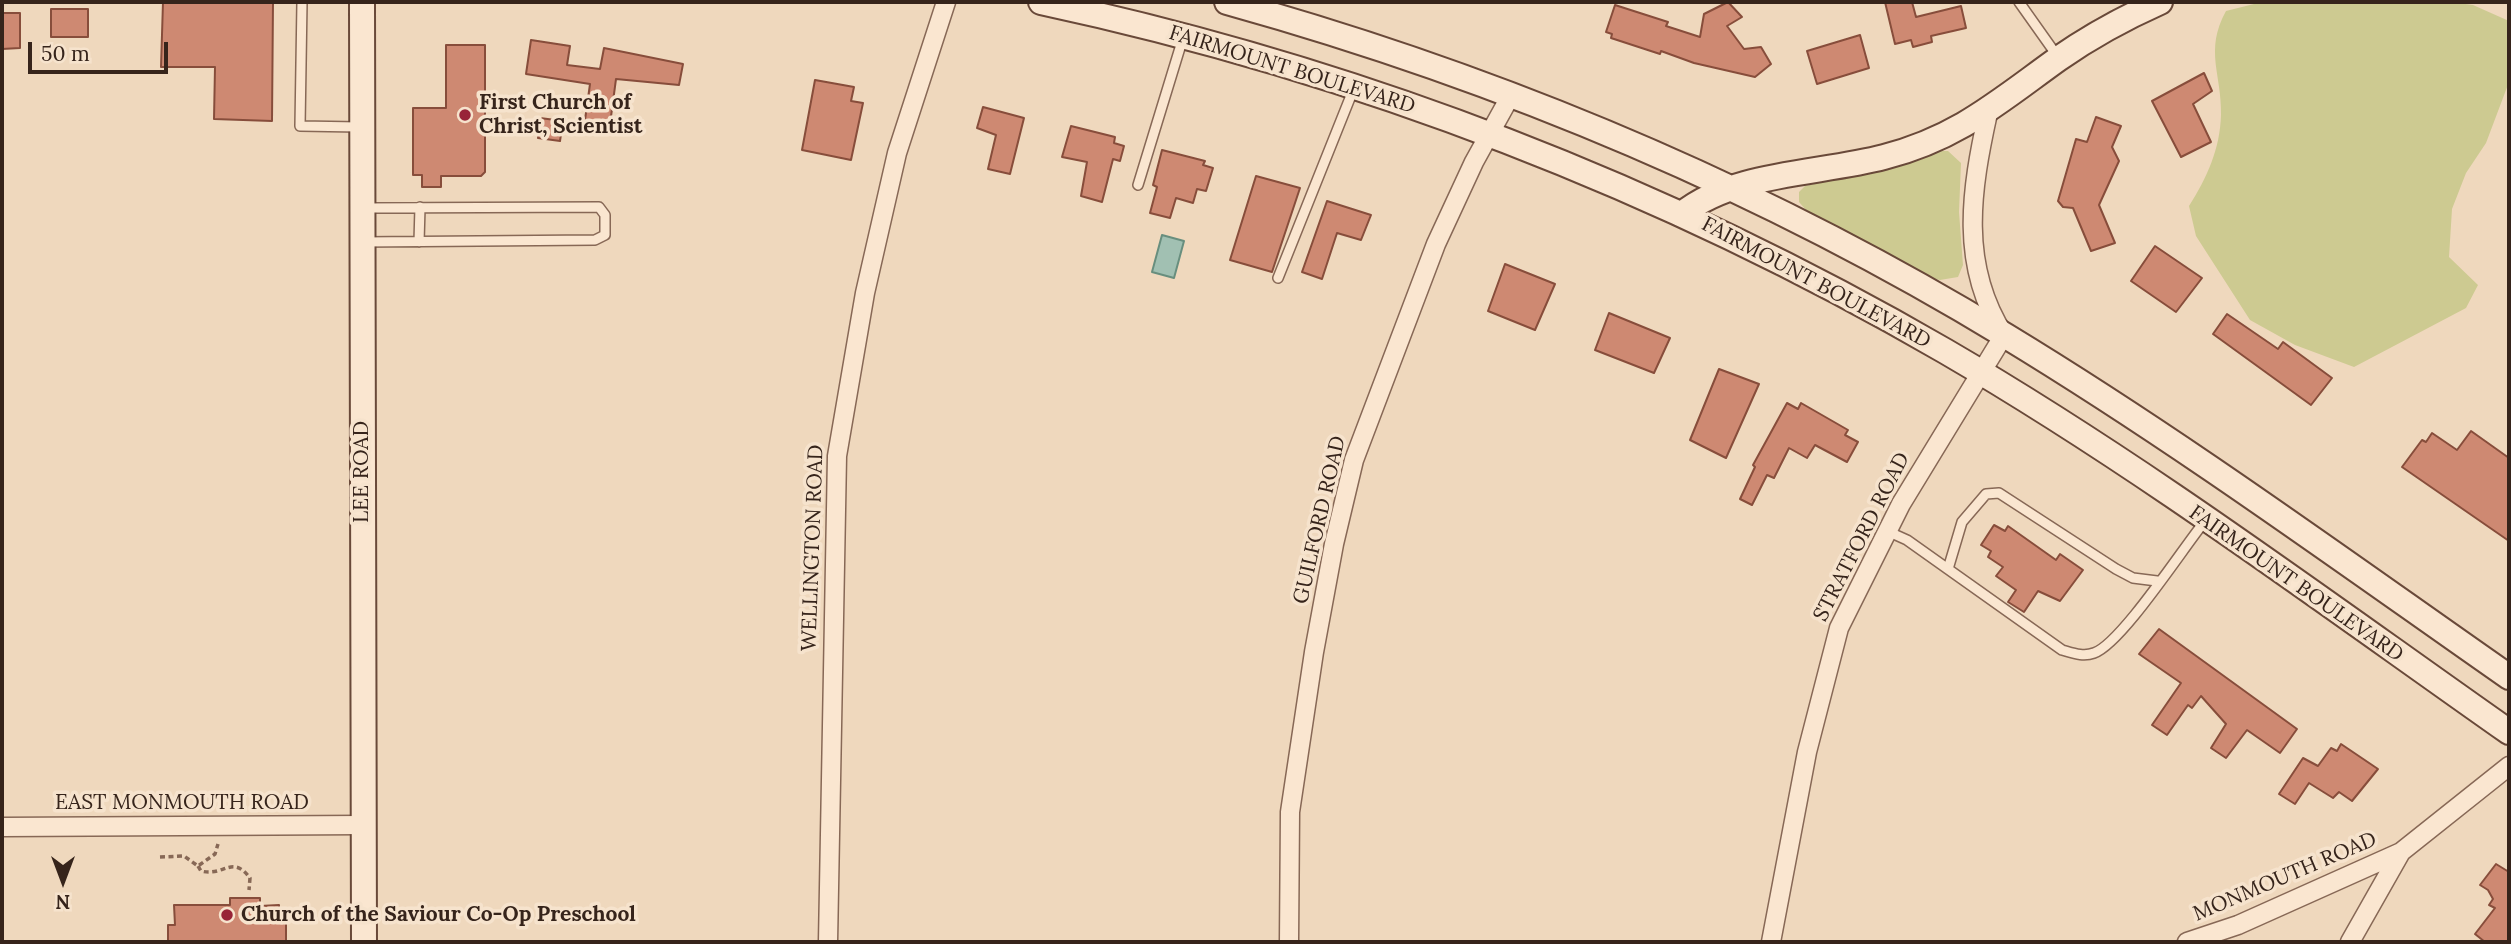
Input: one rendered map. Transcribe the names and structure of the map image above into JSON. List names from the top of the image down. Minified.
{"streets":{"main road":["FAIRMOUNT BOULEVARD","LEE ROAD"],"street":["GUILFORD ROAD","STRATFORD ROAD","WELLINGTON ROAD","EAST MONMOUTH ROAD","MONMOUTH ROAD"]},"crossings":[["FAIRMOUNT BOULEVARD","GUILFORD ROAD"],["FAIRMOUNT BOULEVARD","STRATFORD ROAD"],["LEE ROAD","EAST MONMOUTH ROAD"]],"places":["First Church of Christ, Scientist","Church of the Saviour Co-Op Preschool"],"scale_bar":"50 m","north":"bottom"}
